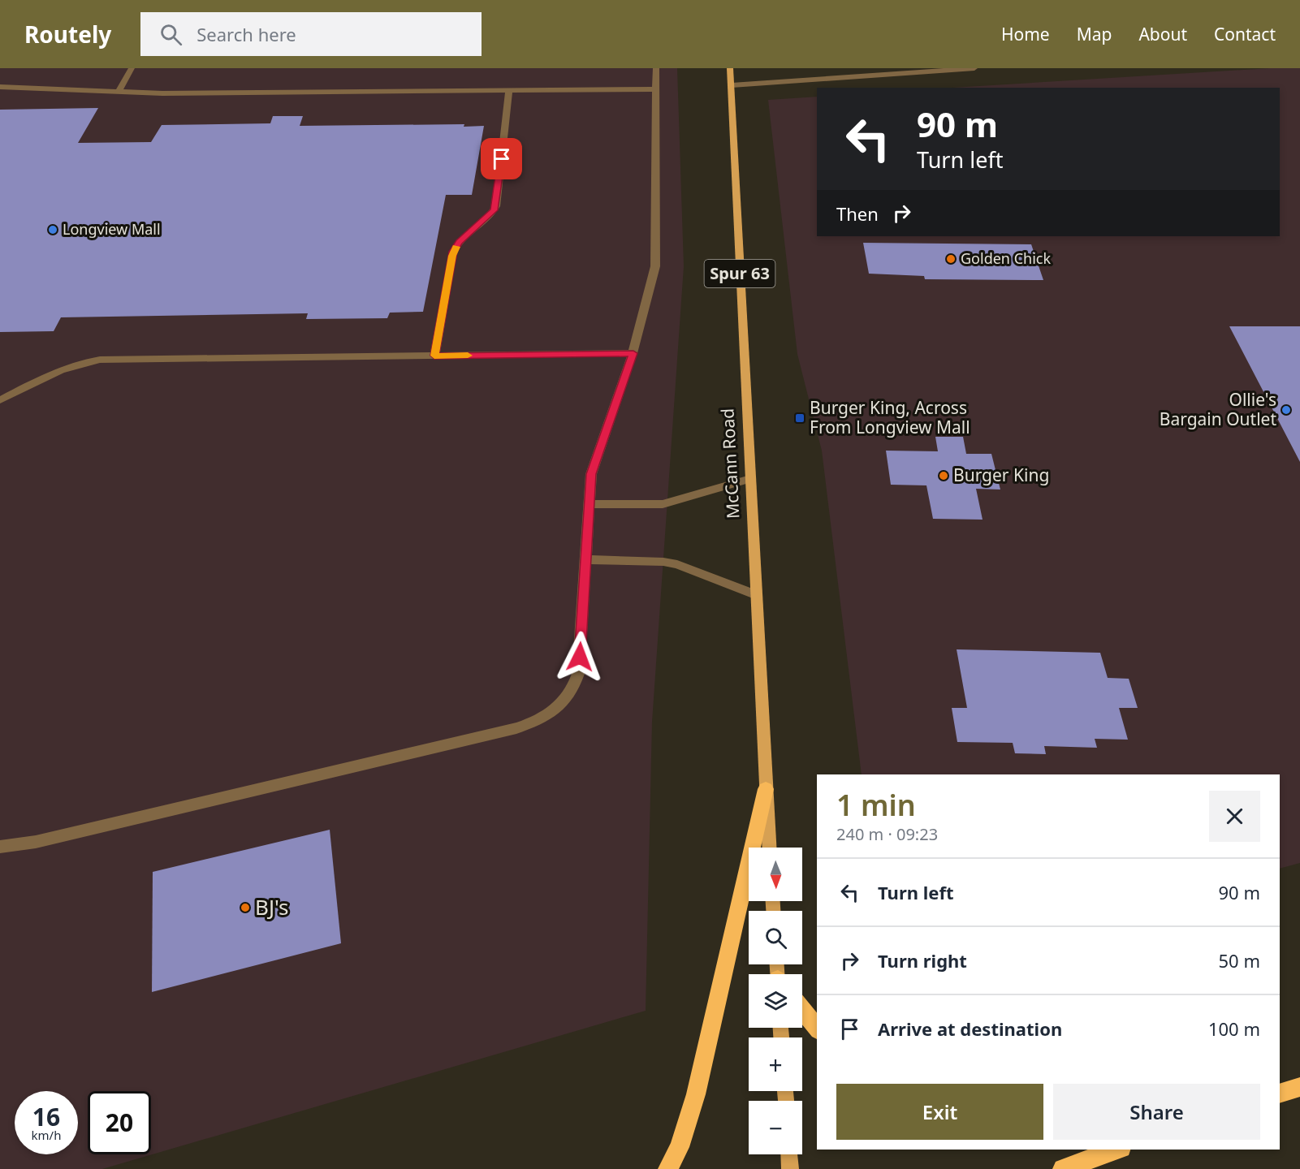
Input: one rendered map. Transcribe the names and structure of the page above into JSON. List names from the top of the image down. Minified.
{"streets":{"main road":["Spur 63","McCann Road"]},"places":{"other":["Longview Mall","Golden Chick","Ollie's Bargain Outlet","Burger King","BJ's"],"transit":["Burger King, Across From Longview Mall"]},"north":"bottom","page":{"header":"Routely","search":"Search here","nav":["Home","Map","About","Contact"],"turn":["90 m","Turn left"],"then":"Then","heading":["1 min","240 m · 09:23"],"map_buttons":["+","−"],"list":[{"name":"Turn left","value":"90 m"},{"name":"Turn right","value":"50 m"},{"name":"Arrive at destination","value":"100 m"}],"buttons":["Exit","Share"],"speed":"16 km/h","limit":"20"}}
